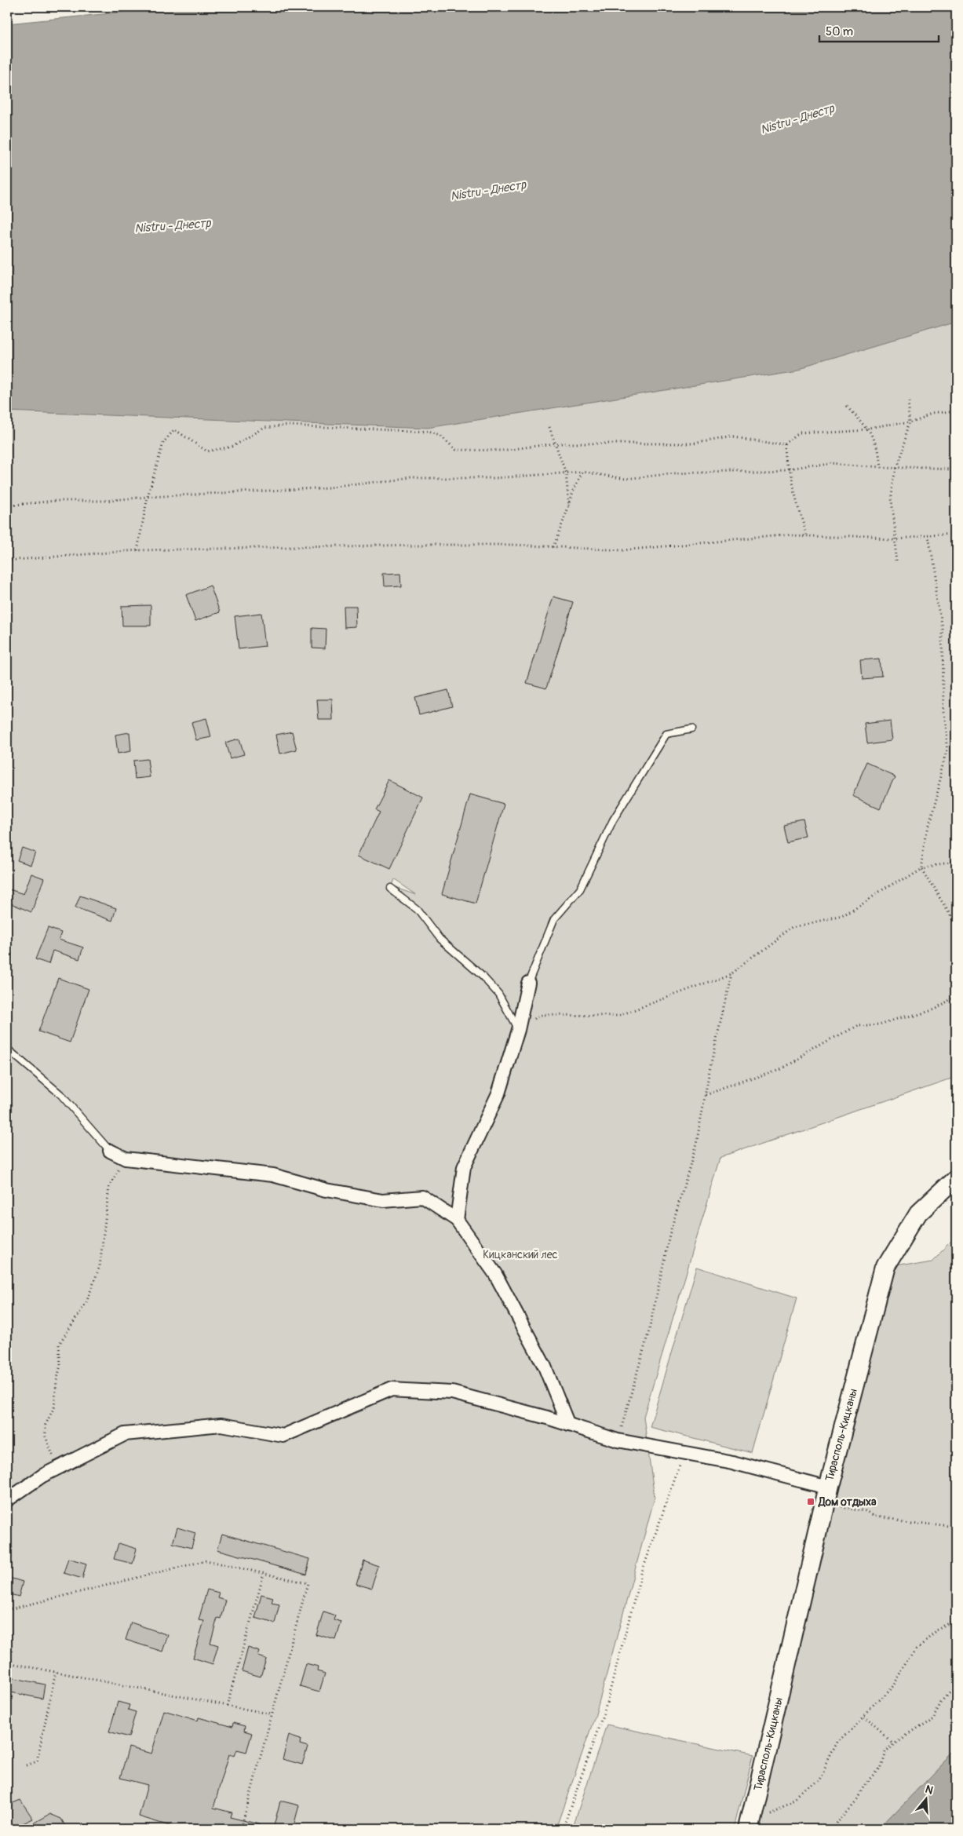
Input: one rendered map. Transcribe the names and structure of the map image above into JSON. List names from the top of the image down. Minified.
{"streets":{"street":["Тирасполь-Кицканы"]},"water":["Nistru - Днестр"],"parks":["Кицканский лес"],"places":{"transit":["Дом отдыха"]},"scale_bar":"50 m","north":"top"}
